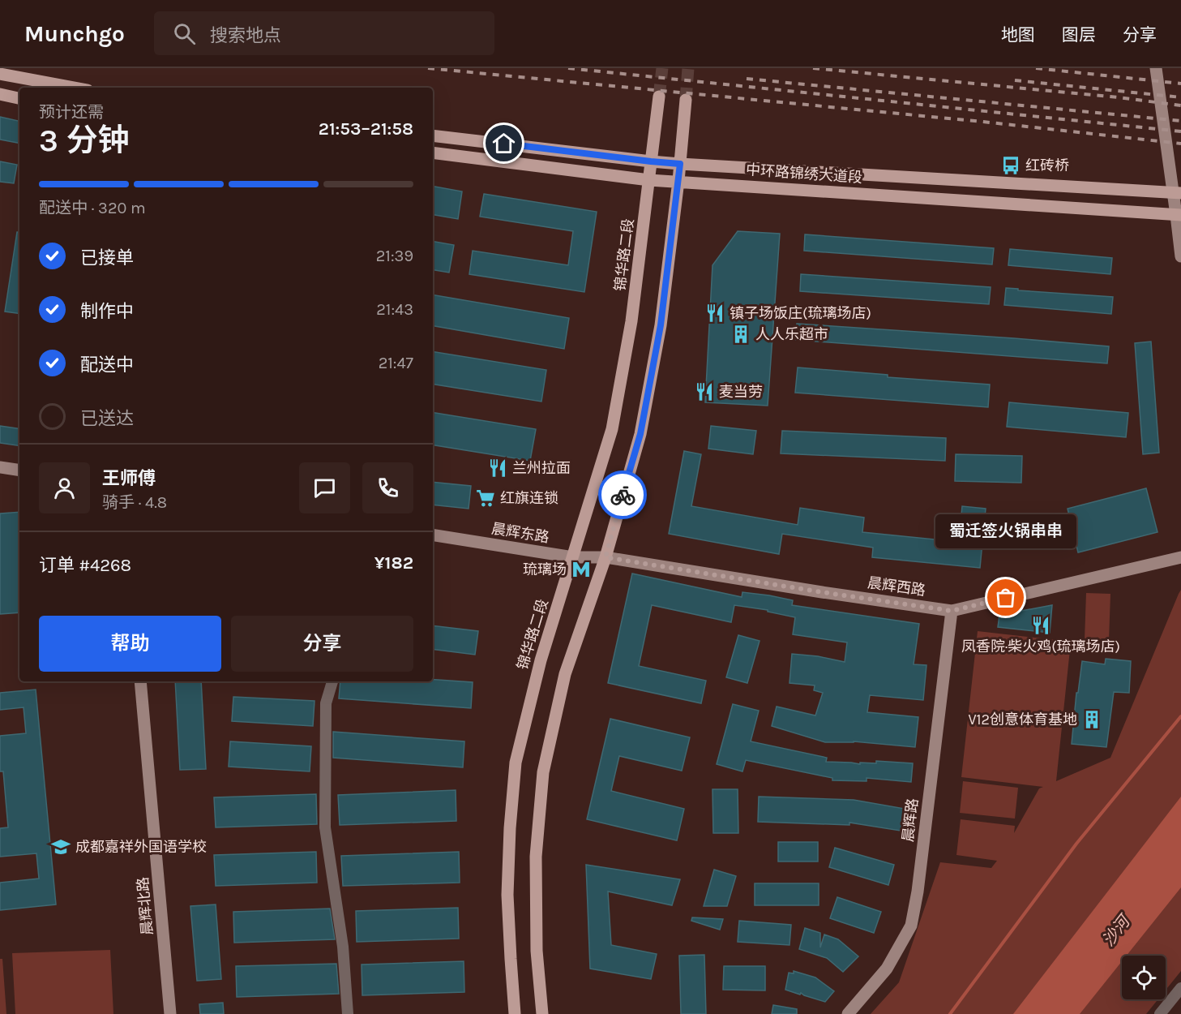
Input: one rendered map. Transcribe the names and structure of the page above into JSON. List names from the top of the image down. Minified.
{"streets":{"main road":["中环路锦绣大道段","锦华路二段"],"street":["晨辉东路","晨辉西路","晨辉路","晨辉北路"]},"crossings":[["中环路锦绣大道段","锦华路二段"],["锦华路二段","晨辉东路"],["晨辉东路","晨辉西路"],["晨辉西路","晨辉路"]],"water":["沙河"],"places":{"bus stop":["红砖桥"],"restaurant":["镇子场饭庄(琉璃场店)","麦当劳","兰州拉面","凤香院·柴火鸡(琉璃场店)"],"building":["人人乐超市","V12创意体育基地"],"supermarket":["红旗连锁"],"metro station":["琉璃场"],"other":["蜀迁签火锅串串"],"school or university":["成都嘉祥外国语学校"]},"page":{"header":"Munchgo","search":"搜索地点","nav":["地图","图层","分享"],"heading":["3 分钟","预计还需","21:53–21:58"],"panel":["王师傅","骑手 · 4.8","订单 #4268","¥182"],"bar":"配送中 · 320 m","list":[["已接单","21:39"],["制作中","21:43"],["配送中","21:47"],"已送达"],"bubble":"蜀迁签火锅串串","buttons":["帮助","分享"]}}
